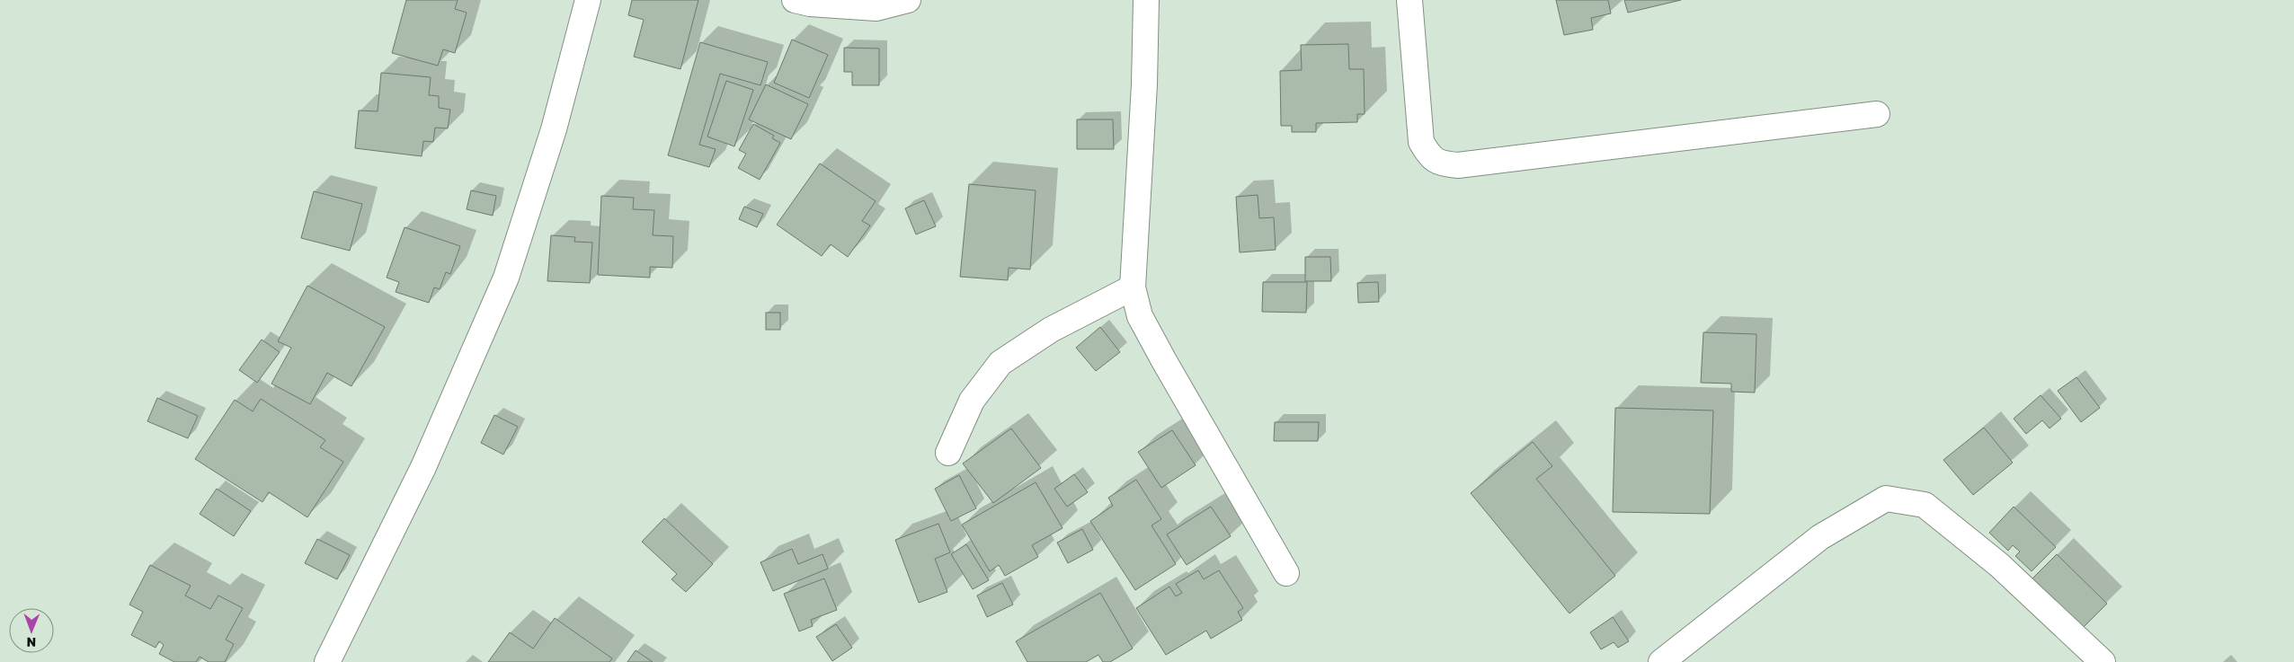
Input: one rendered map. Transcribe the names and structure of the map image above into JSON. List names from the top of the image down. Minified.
{"north":"bottom"}
